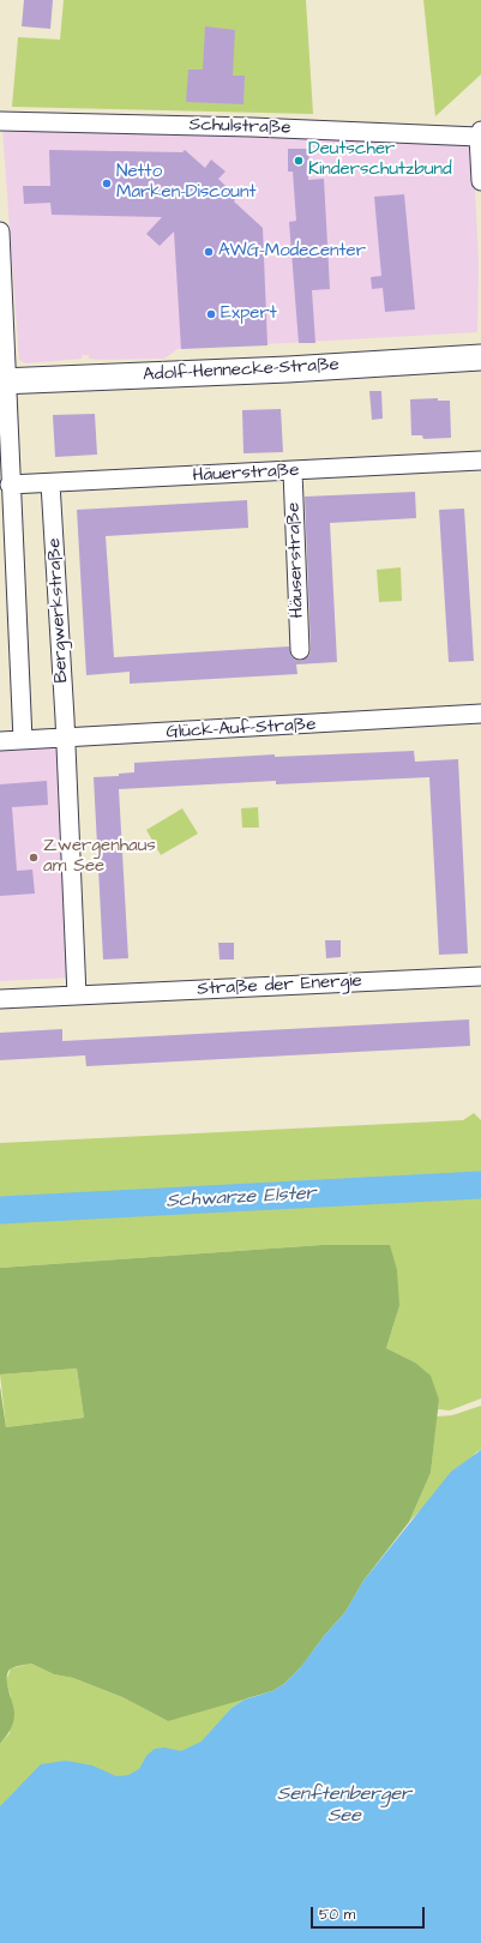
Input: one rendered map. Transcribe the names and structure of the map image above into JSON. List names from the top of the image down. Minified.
{"streets":{"street":["Schulstraße","Adolf-Hennecke-Straße","Häuerstraße","Häuserstraße","Bergwerkstraße","Glück-Auf-Straße","Straße der Energie"]},"crossings":[["Häuerstraße","Häuserstraße"],["Häuerstraße","Bergwerkstraße"],["Bergwerkstraße","Glück-Auf-Straße"]],"water":["Schwarze Elster","Senftenberger See"],"places":["Deutscher Kinderschutzbund","Netto Marken-Discount","AWG-Modecenter","Expert","Zwergenhaus am See"],"scale_bar":"50 m"}
